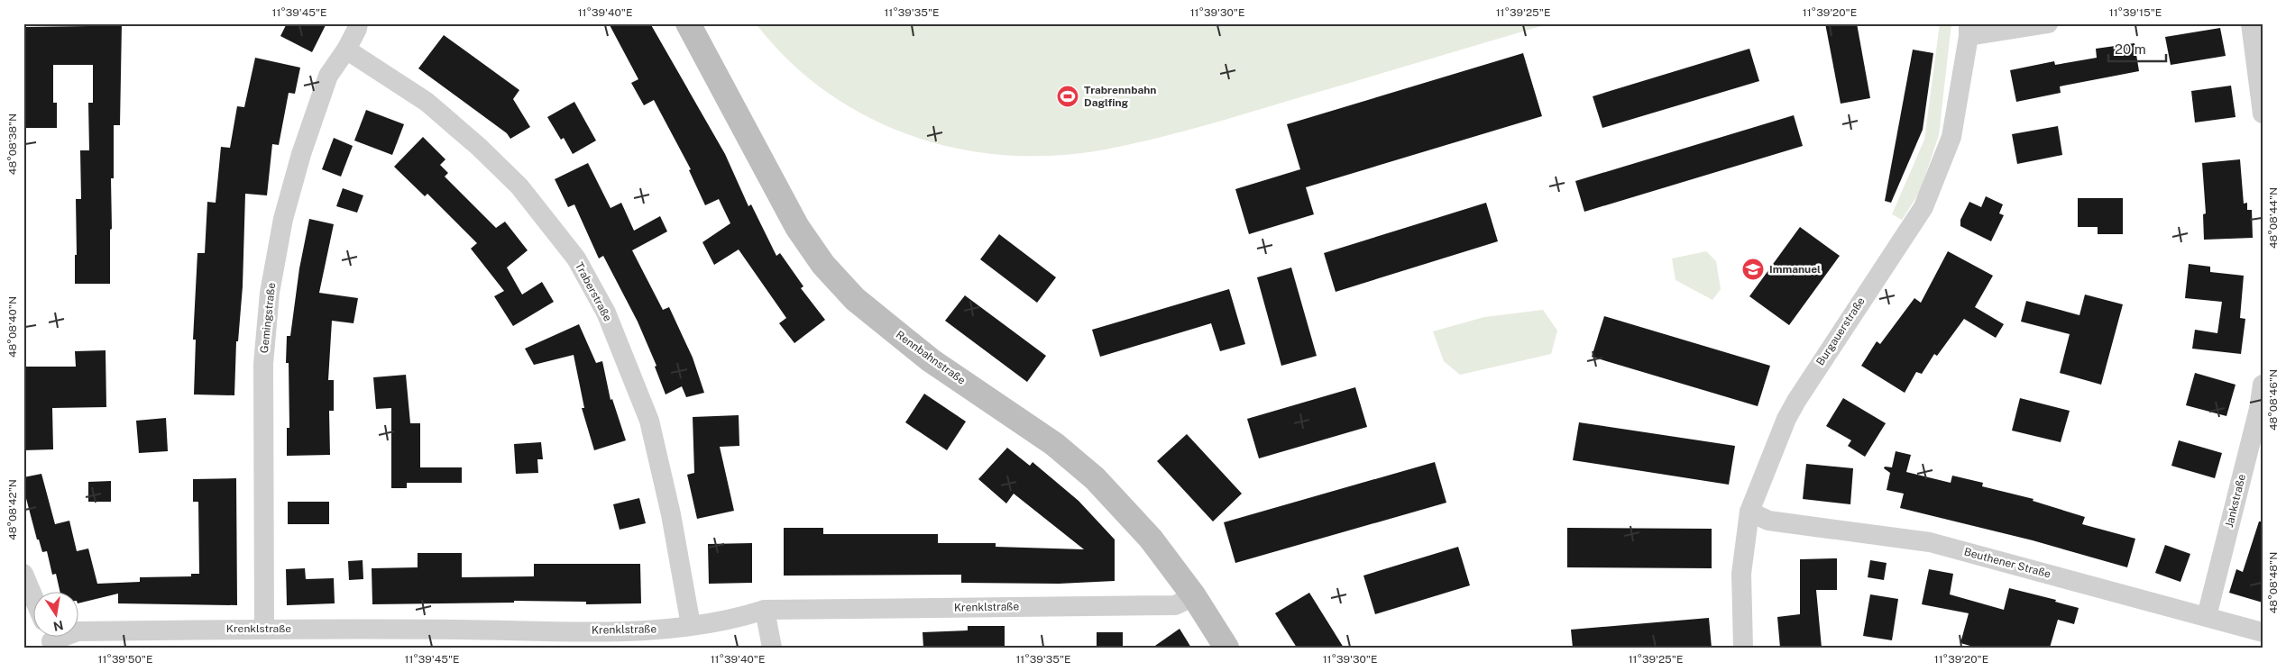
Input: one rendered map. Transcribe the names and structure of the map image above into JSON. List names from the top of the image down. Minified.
{"streets":{"street":["Traberstraße","Gemingstraße","Burgauerstraße","Rennbahnstraße","Jankstraße","Beuthener Straße","Krenklstraße"]},"crossings":[["Traberstraße","Gemingstraße"],["Traberstraße","Krenklstraße"],["Gemingstraße","Krenklstraße"],["Burgauerstraße","Beuthener Straße"],["Rennbahnstraße","Krenklstraße"],["Jankstraße","Beuthener Straße"]],"places":{"sports":["Trabrennbahn Daglfing"],"school or university":["Immanuel"]},"scale_bar":"20 m","north":"bottom","coordinates":["11°39'45\"E","11°39'40\"E","11°39'35\"E","11°39'30\"E","11°39'25\"E","11°39'20\"E","11°39'15\"E","48°08'38\"N","48°08'44\"N","48°08'40\"N","48°08'46\"N","48°08'42\"N","48°08'48\"N","11°39'50\"E"]}
